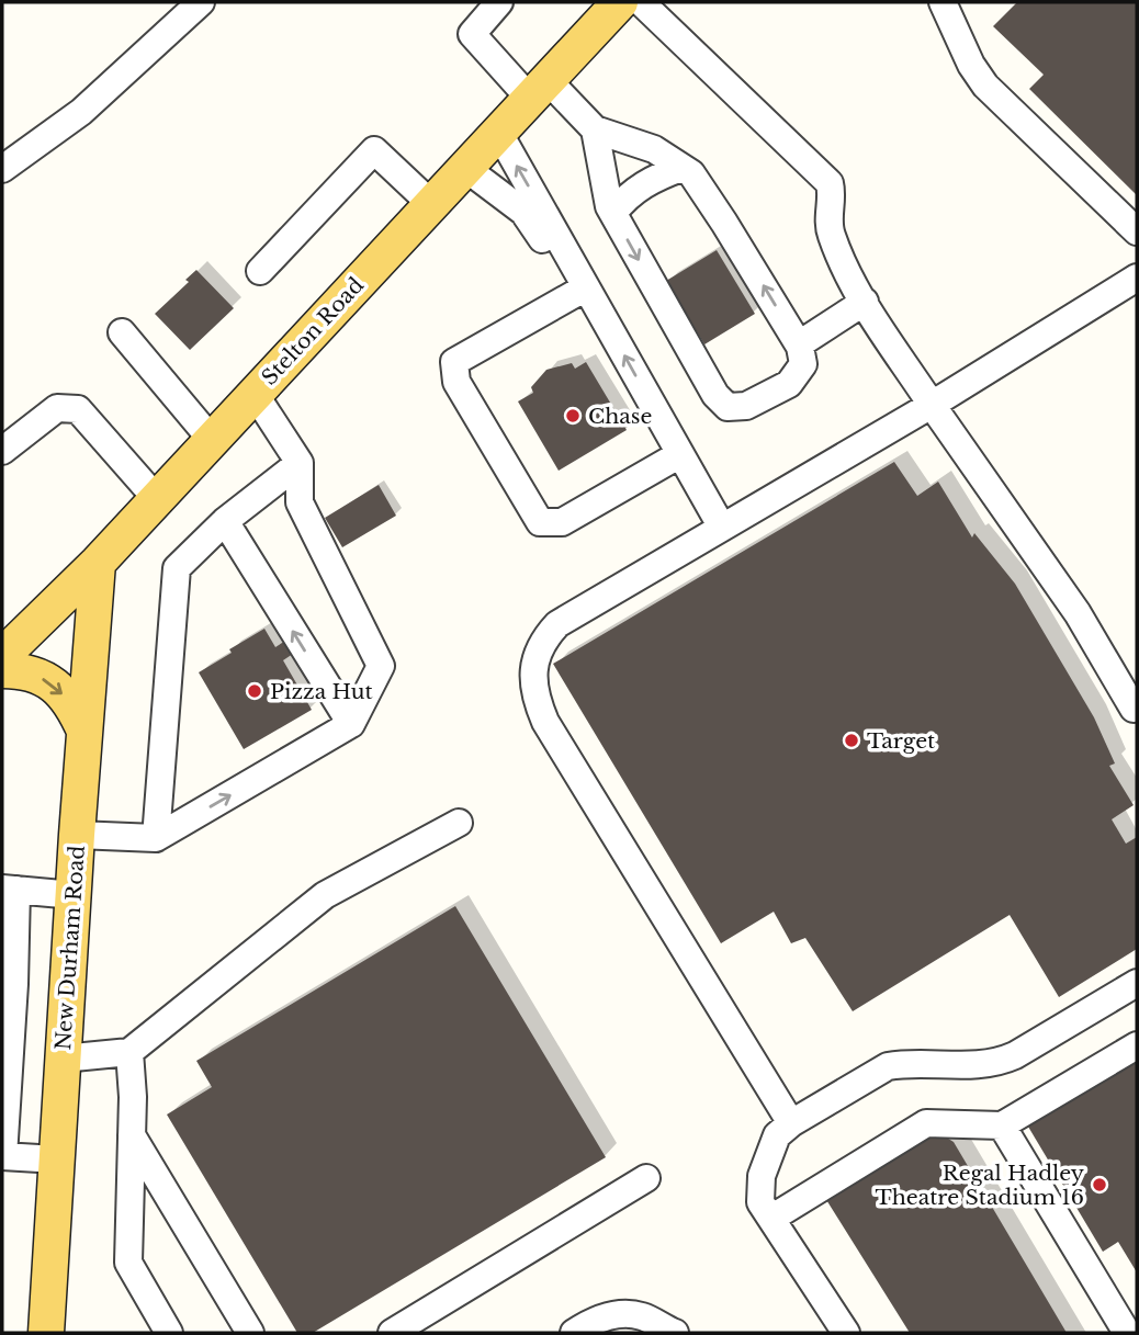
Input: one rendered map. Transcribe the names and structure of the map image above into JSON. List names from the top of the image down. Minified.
{"streets":{"main road":["Stelton Road","New Durham Road"]},"crossings":[["Stelton Road","New Durham Road"]],"places":["Chase","Pizza Hut","Target","Regal Hadley Theatre Stadium 16"]}
